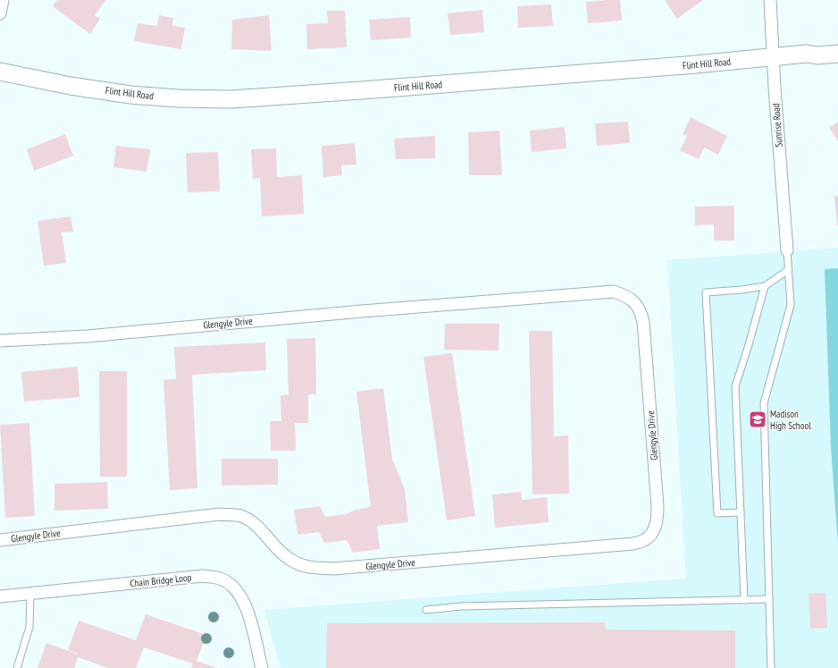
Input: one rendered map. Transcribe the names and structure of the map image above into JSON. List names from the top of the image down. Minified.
{"streets":{"street":["Flint Hill Road","Sunrise Road","Glengyle Drive","Chain Bridge Loop"]},"crossings":[["Flint Hill Road","Sunrise Road"]],"places":{"school or university":["Madison High School"]}}
